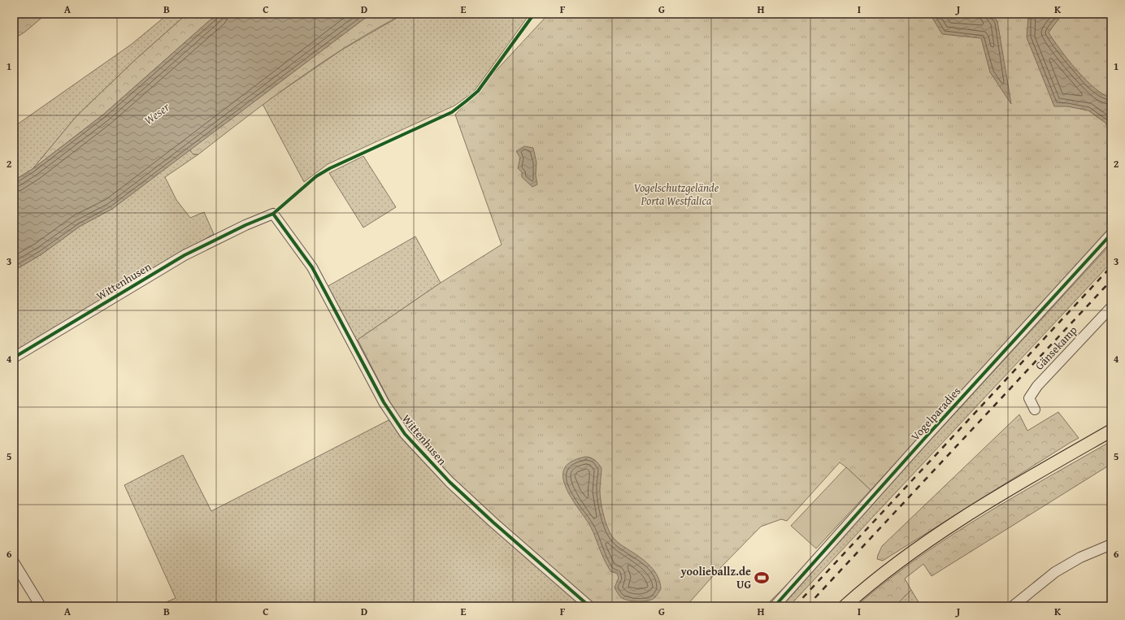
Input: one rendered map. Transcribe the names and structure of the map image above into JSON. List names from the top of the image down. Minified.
{"streets":{"street":["Wittenhusen","Gänsekamp","Vogelparadies"]},"water":["Weser"],"parks":["Vogelschutzgelände Porta Westfalica"],"places":{"sports":["yoolieballz.de UG"]},"grid":{"columns":["A","B","C","D","E","F","G","H","I","J","K"],"rows":["1","2","3","4","5","6"]}}
